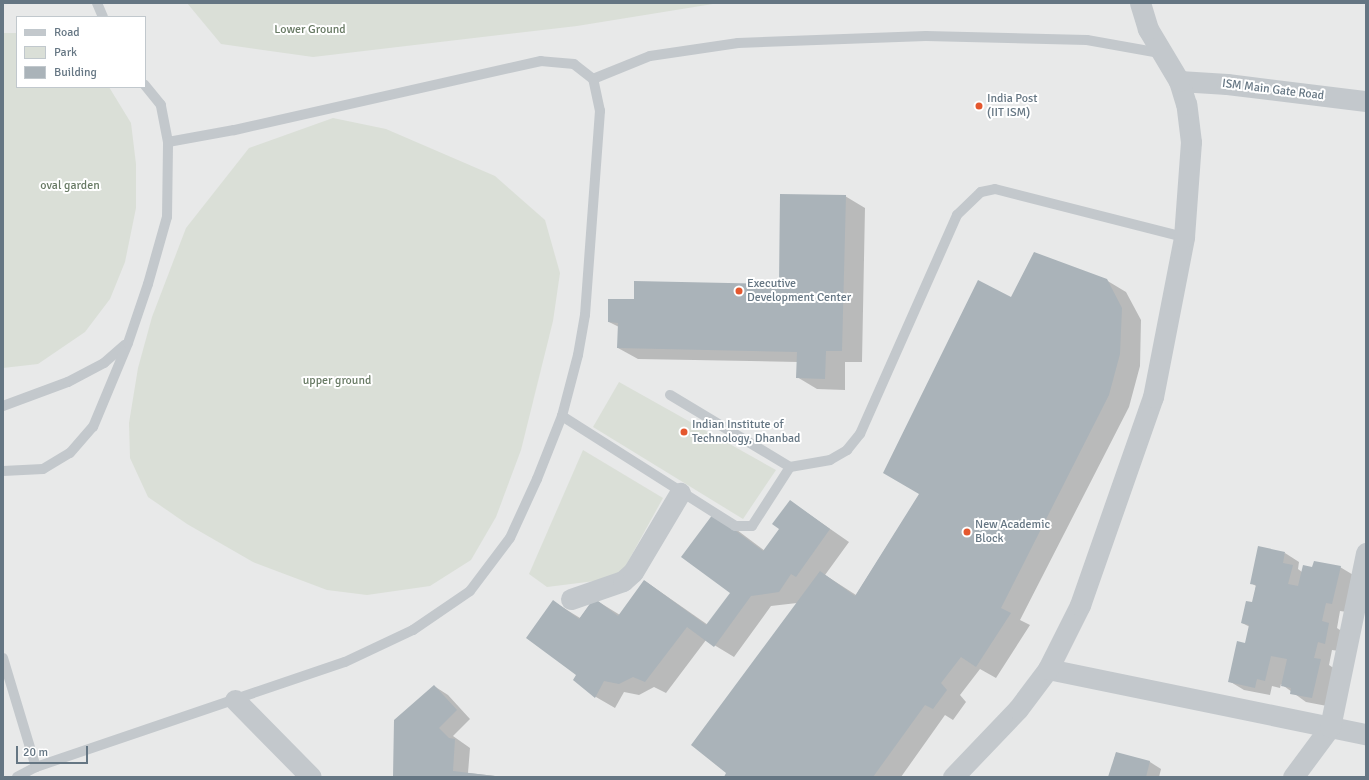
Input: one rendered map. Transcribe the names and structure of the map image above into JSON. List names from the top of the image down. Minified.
{"streets":{"street":["ISM Main Gate Road"]},"parks":["Lower Ground","oval garden","upper ground"],"places":["India Post (IIT ISM)","Executive Development Center","Indian Institute of Technology, Dhanbad","New Academic Block"],"legend":["Road","Park","Building"],"scale_bar":"20 m"}
